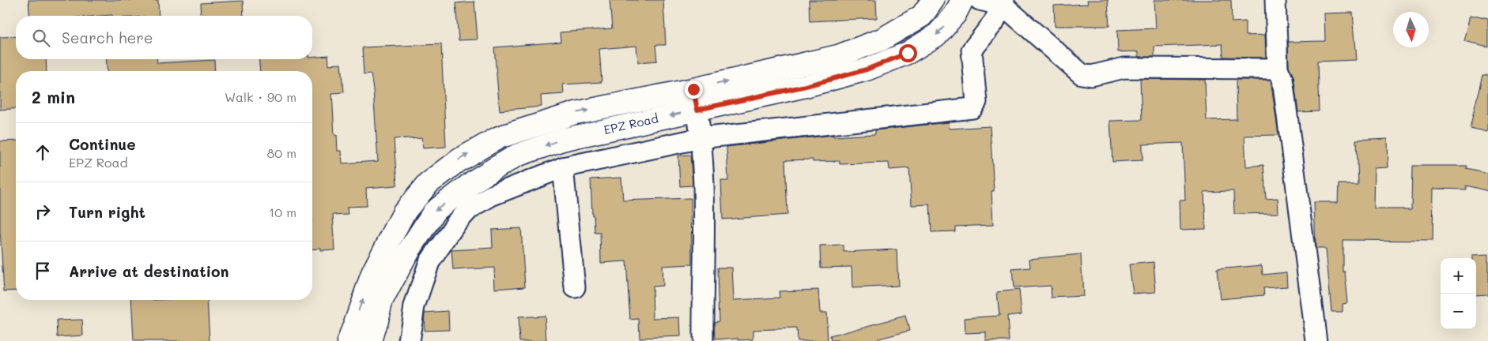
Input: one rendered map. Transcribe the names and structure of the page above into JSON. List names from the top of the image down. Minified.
{"streets":{"main road":["EPZ Road"]},"north":"bottom","page":{"search":"Search here","heading":["2 min","Walk · 90 m"],"list":[["Continue","EPZ Road","80 m"],["Turn right","10 m"],"Arrive at destination"],"map_buttons":["+","−"]}}
